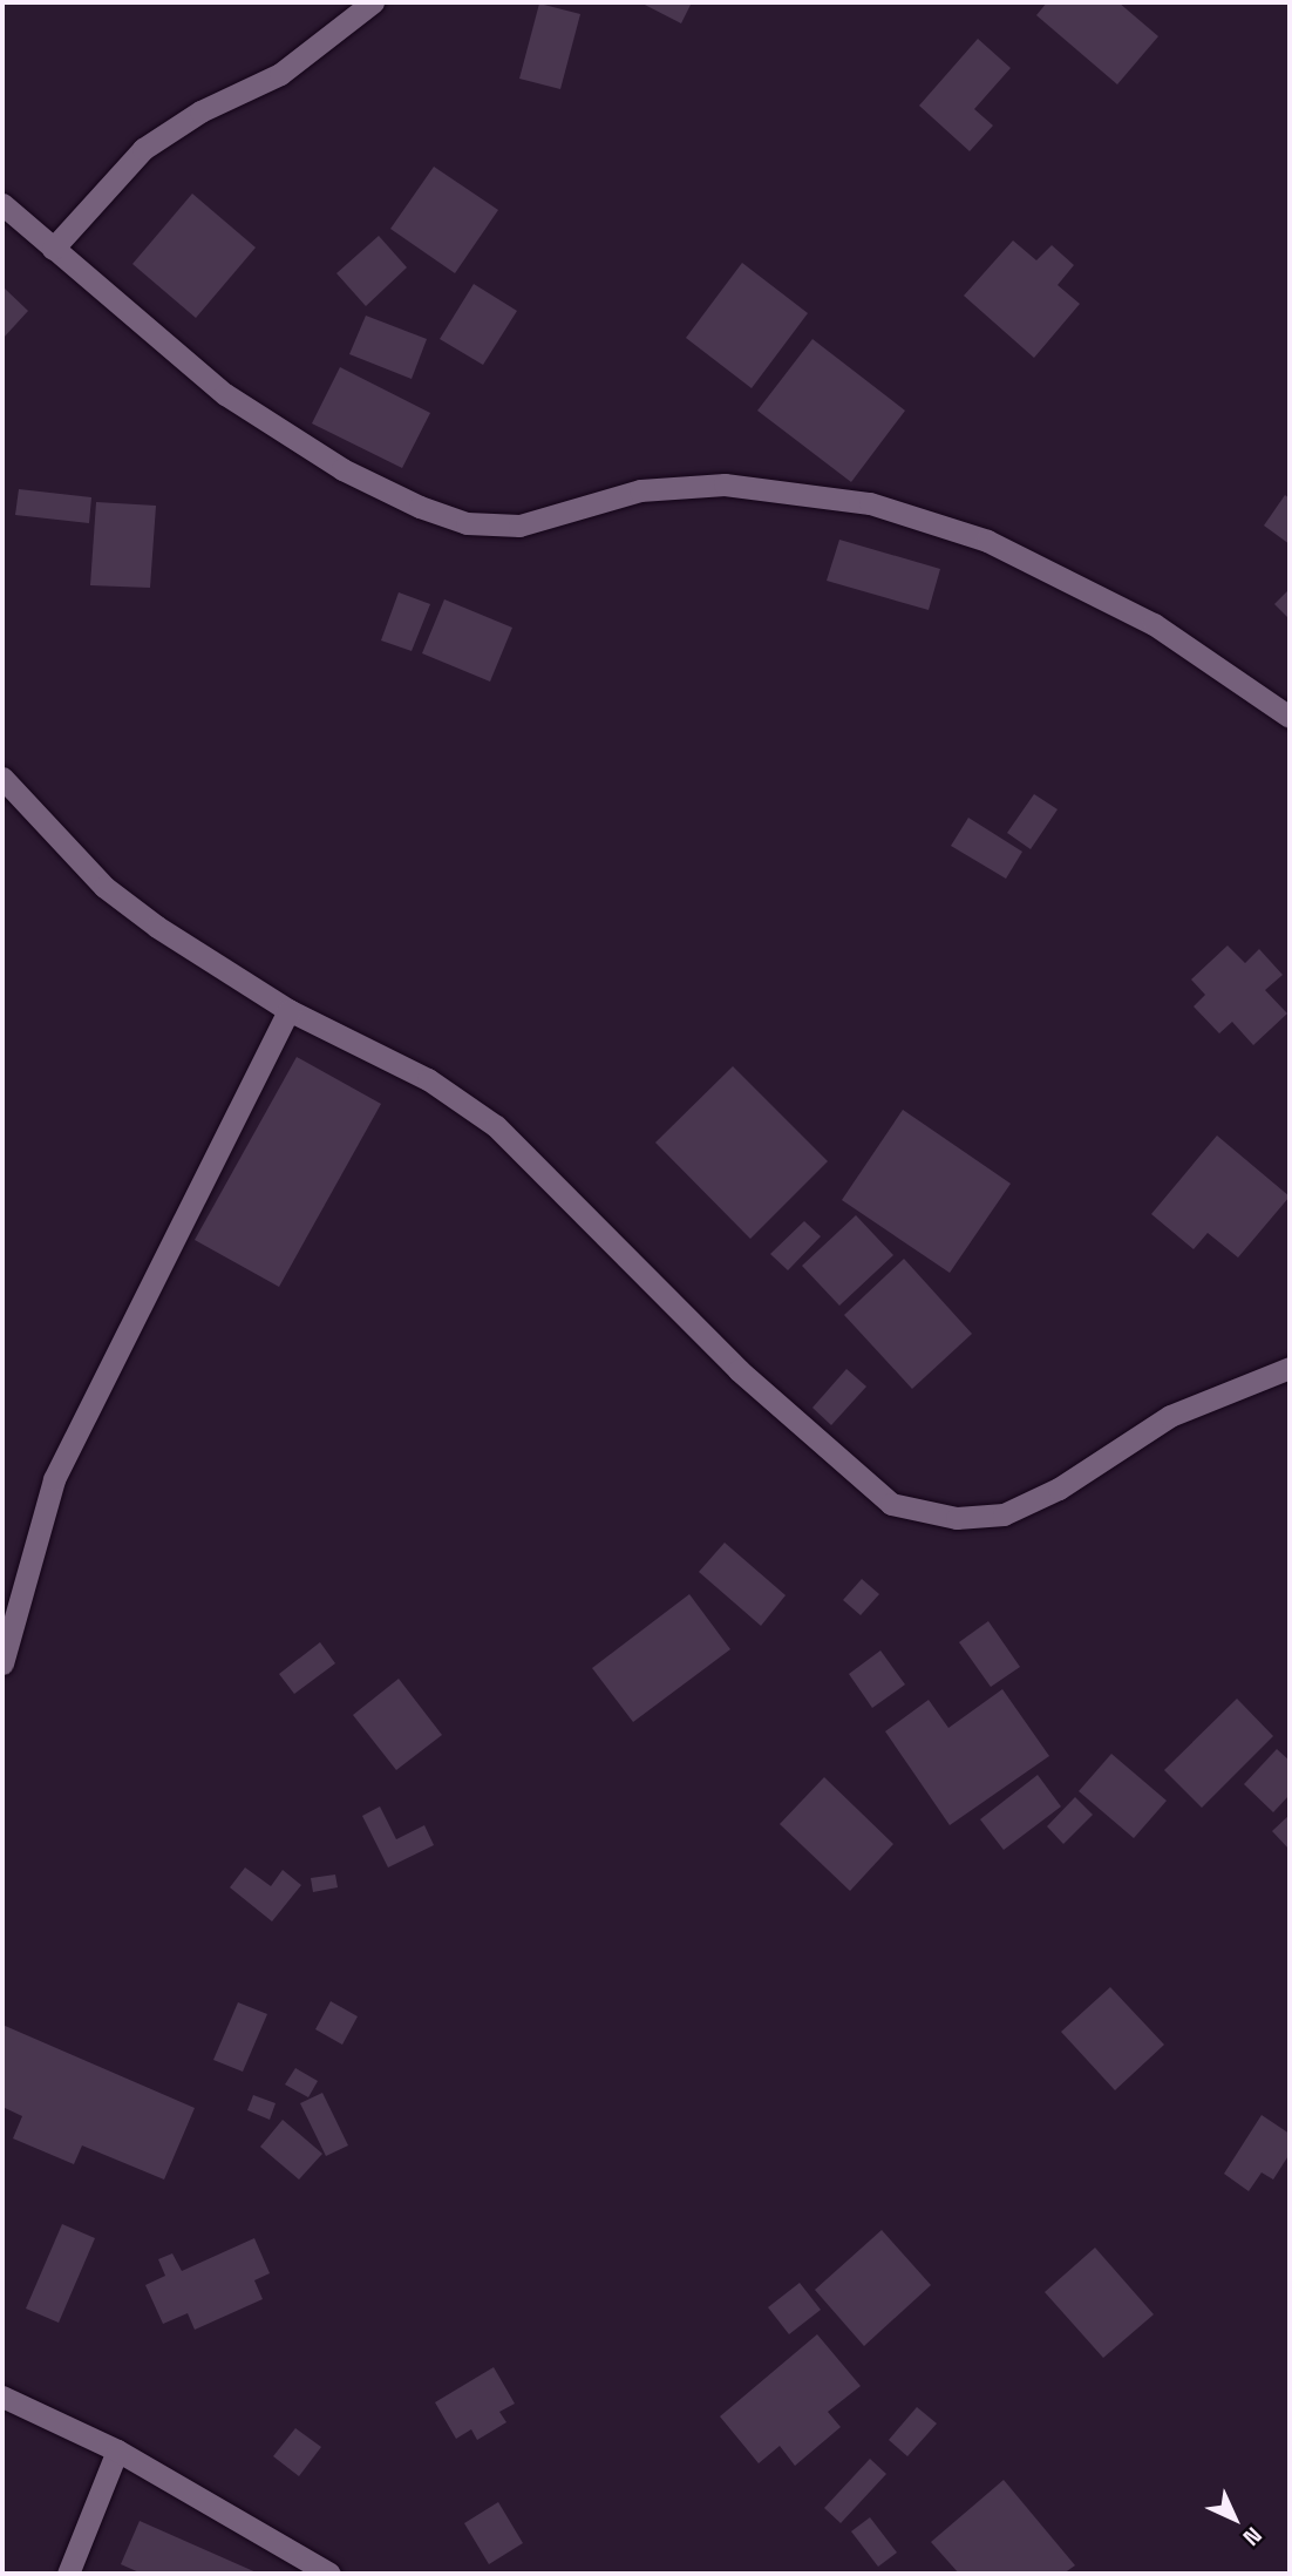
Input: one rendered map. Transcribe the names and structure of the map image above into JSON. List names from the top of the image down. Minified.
{"north":"bottom right"}
